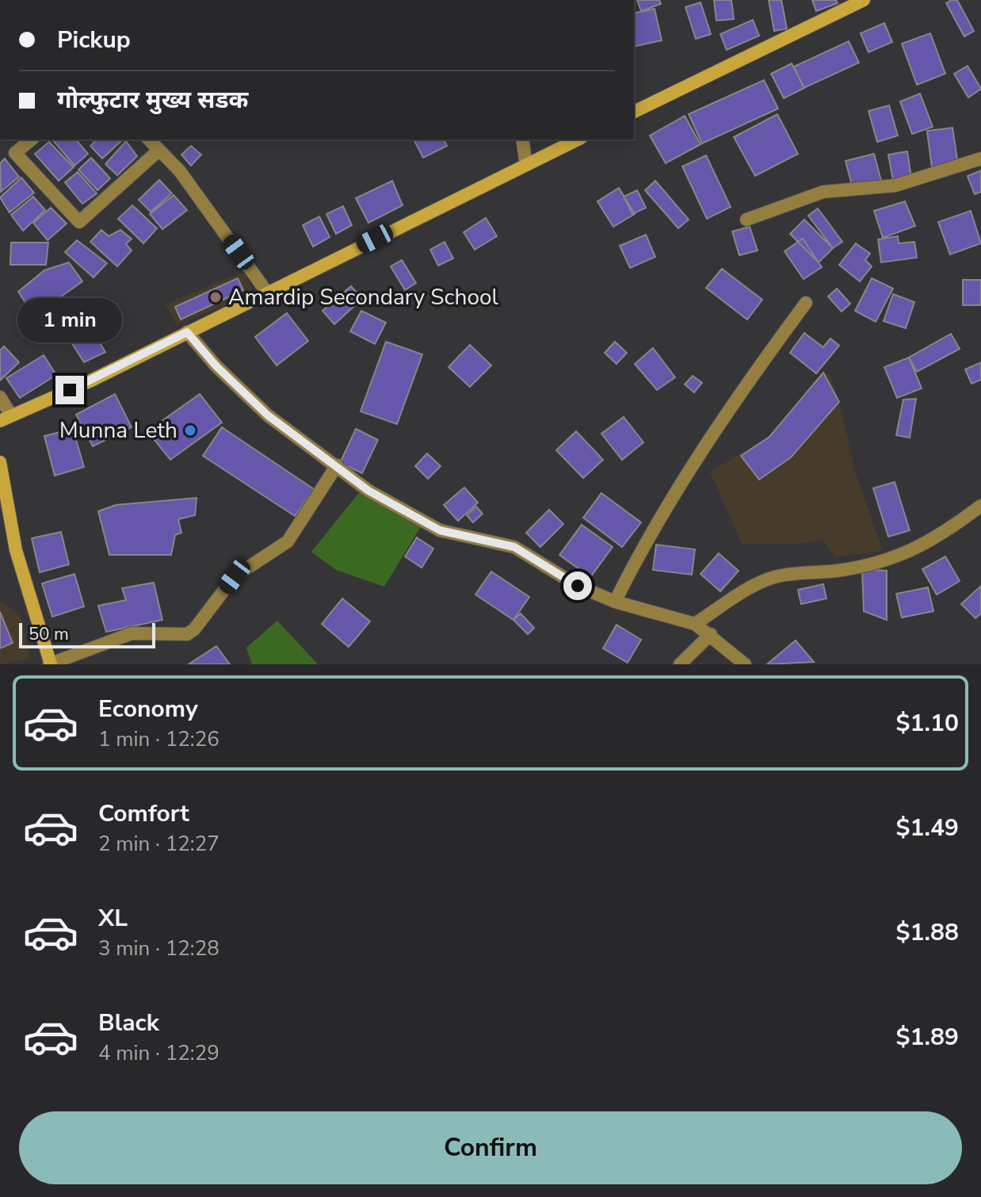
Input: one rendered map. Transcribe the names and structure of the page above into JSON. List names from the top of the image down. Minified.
{"places":["Amardip Secondary School","Munna Leth"],"scale_bar":"50 m","page":{"banner":["Pickup","गोल्फुटार मुख्य सडक"],"bubble":"1 min","scale":"50 m","list":[{"name":"Economy","note":"1 min · 12:26","value":"$1.10"},{"name":"Comfort","note":"2 min · 12:27","value":"$1.49"},{"name":"XL","note":"3 min · 12:28","value":"$1.88"},{"name":"Black","note":"4 min · 12:29","value":"$1.89"}],"buttons":"Confirm"}}
